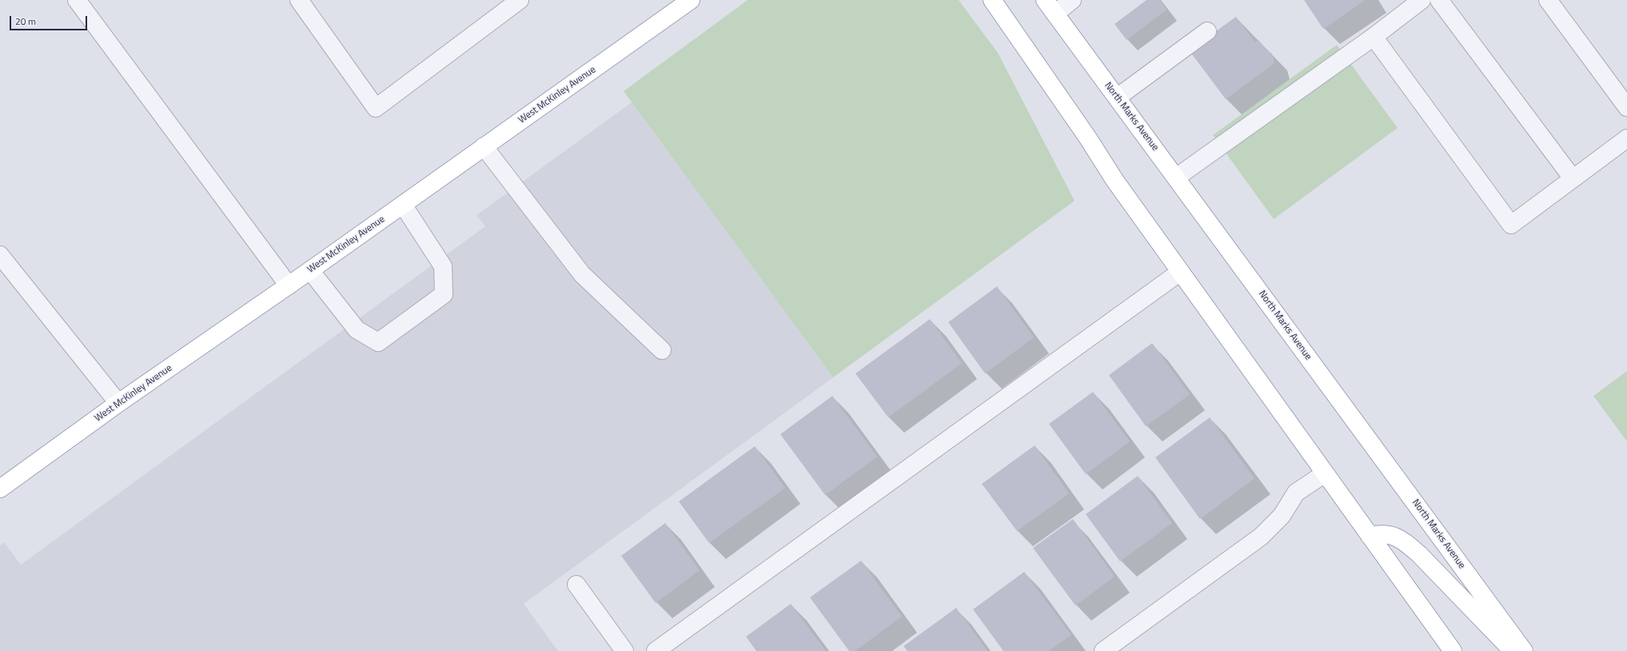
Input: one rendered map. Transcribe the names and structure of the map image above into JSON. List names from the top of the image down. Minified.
{"streets":{"main road":["West McKinley Avenue","North Marks Avenue"]},"scale_bar":"20 m"}
